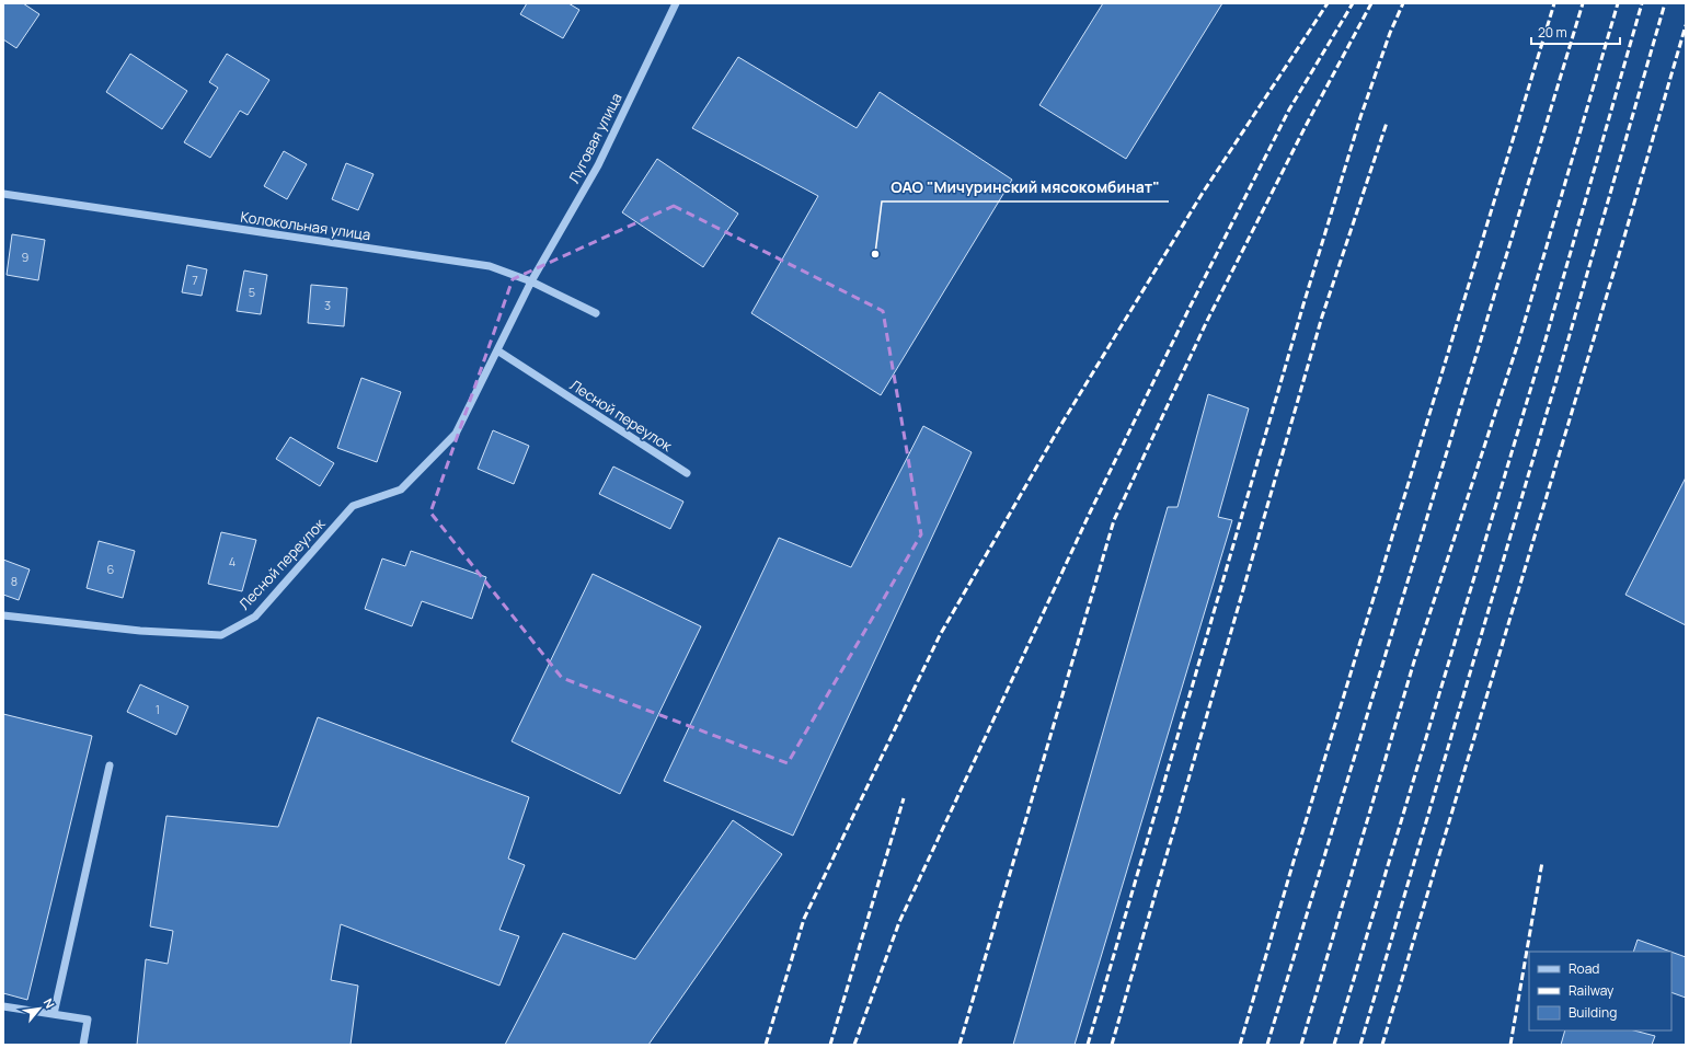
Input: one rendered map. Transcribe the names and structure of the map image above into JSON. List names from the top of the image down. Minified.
{"streets":{"street":["Луговая улица","Колокольная улица","Лесной переулок"]},"crossings":[["Луговая улица","Колокольная улица"],["Луговая улица","Лесной переулок"],["Колокольная улица","Лесной переулок"]],"places":["ОАО \"Мичуринский мясокомбинат\""],"house_numbers":["9","7","5","3","4","6","8","1"],"legend":["Road","Railway","Building"],"scale_bar":"20 m","north":"top right"}
